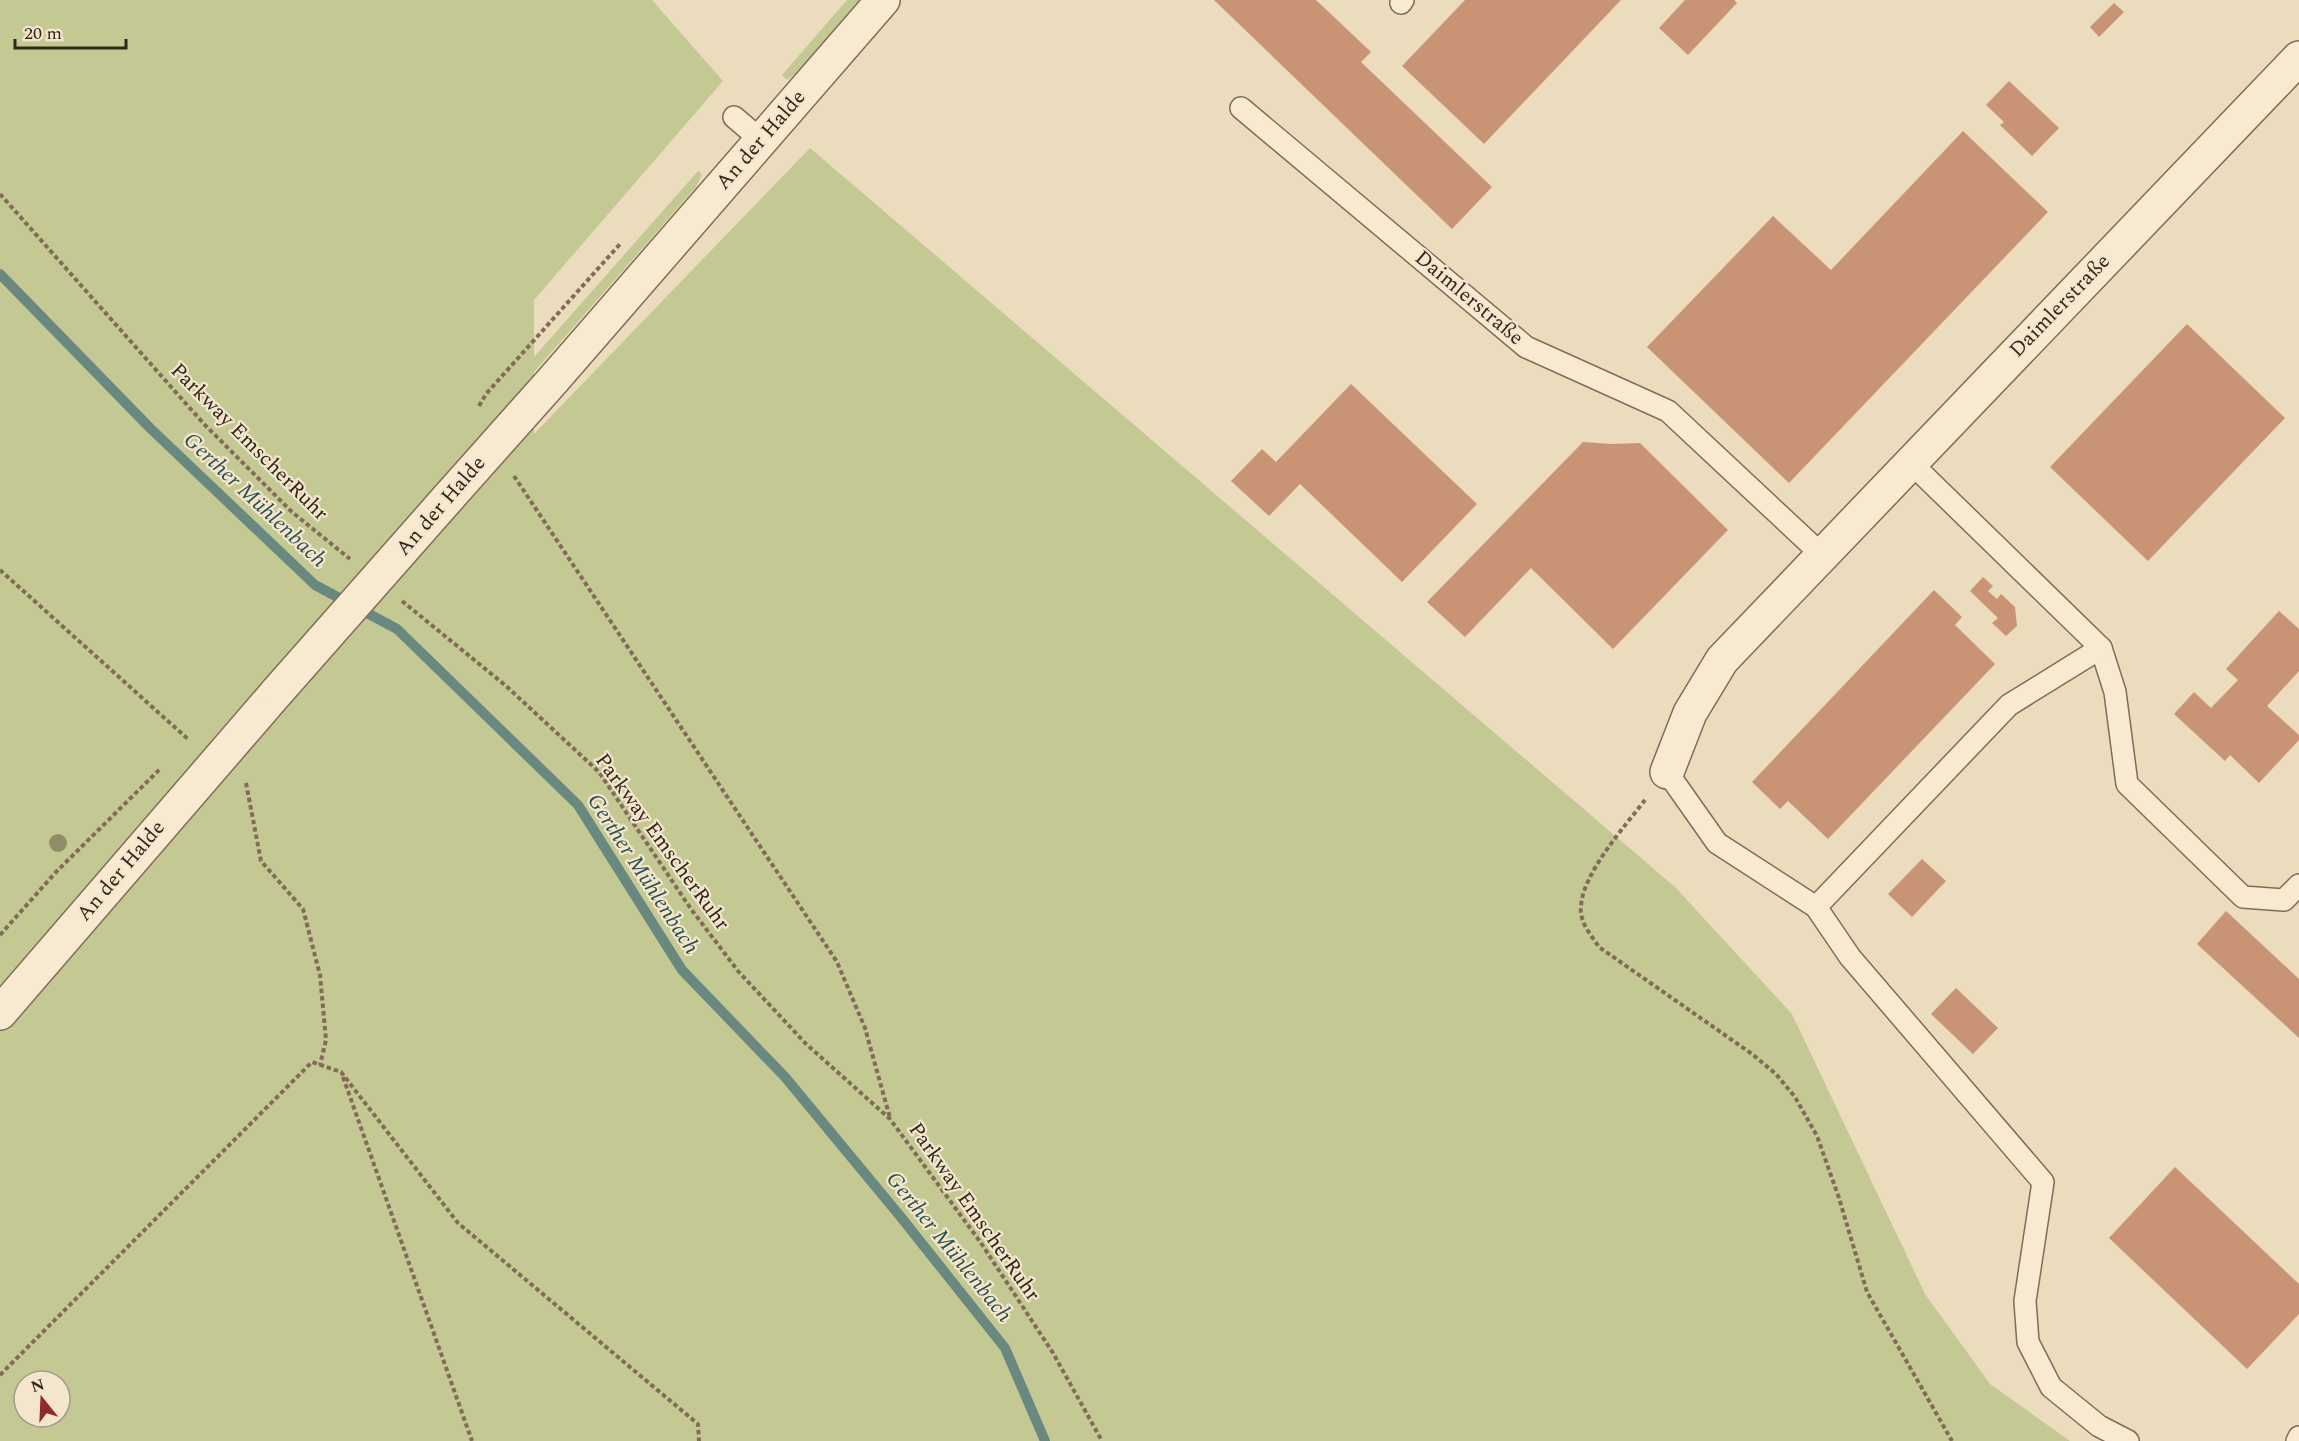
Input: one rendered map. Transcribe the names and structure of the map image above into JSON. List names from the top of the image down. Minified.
{"streets":{"street":["An der Halde","Daimlerstraße"],"path":["Parkway EmscherRuhr"]},"water":["Gerther Mühlenbach"],"scale_bar":"20 m","north":"top"}
